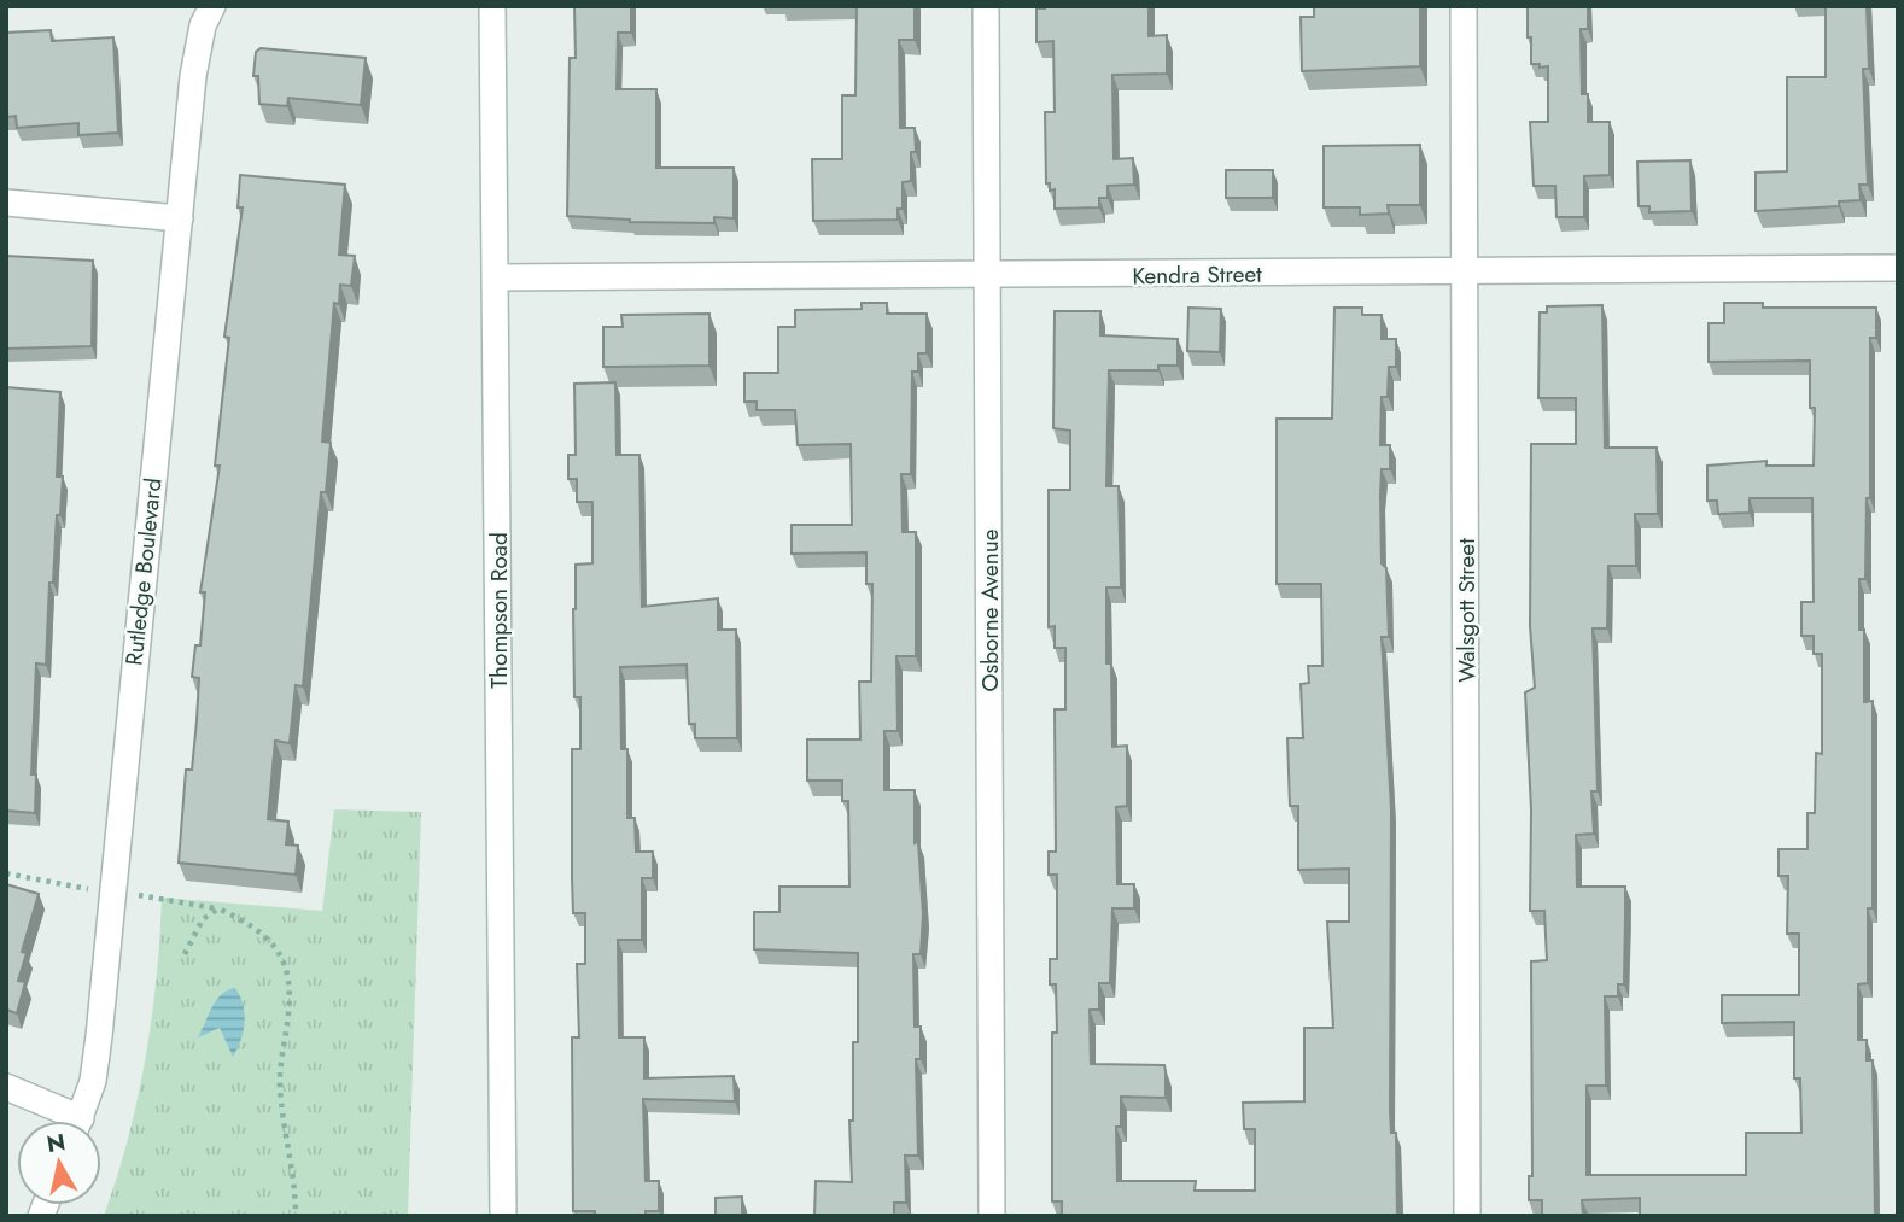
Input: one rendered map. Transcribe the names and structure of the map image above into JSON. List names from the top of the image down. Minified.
{"streets":{"street":["Kendra Street","Rutledge Boulevard","Thompson Road","Osborne Avenue","Walsgott Street"]},"crossings":[["Kendra Street","Thompson Road"],["Kendra Street","Osborne Avenue"],["Kendra Street","Walsgott Street"]],"north":"top"}
